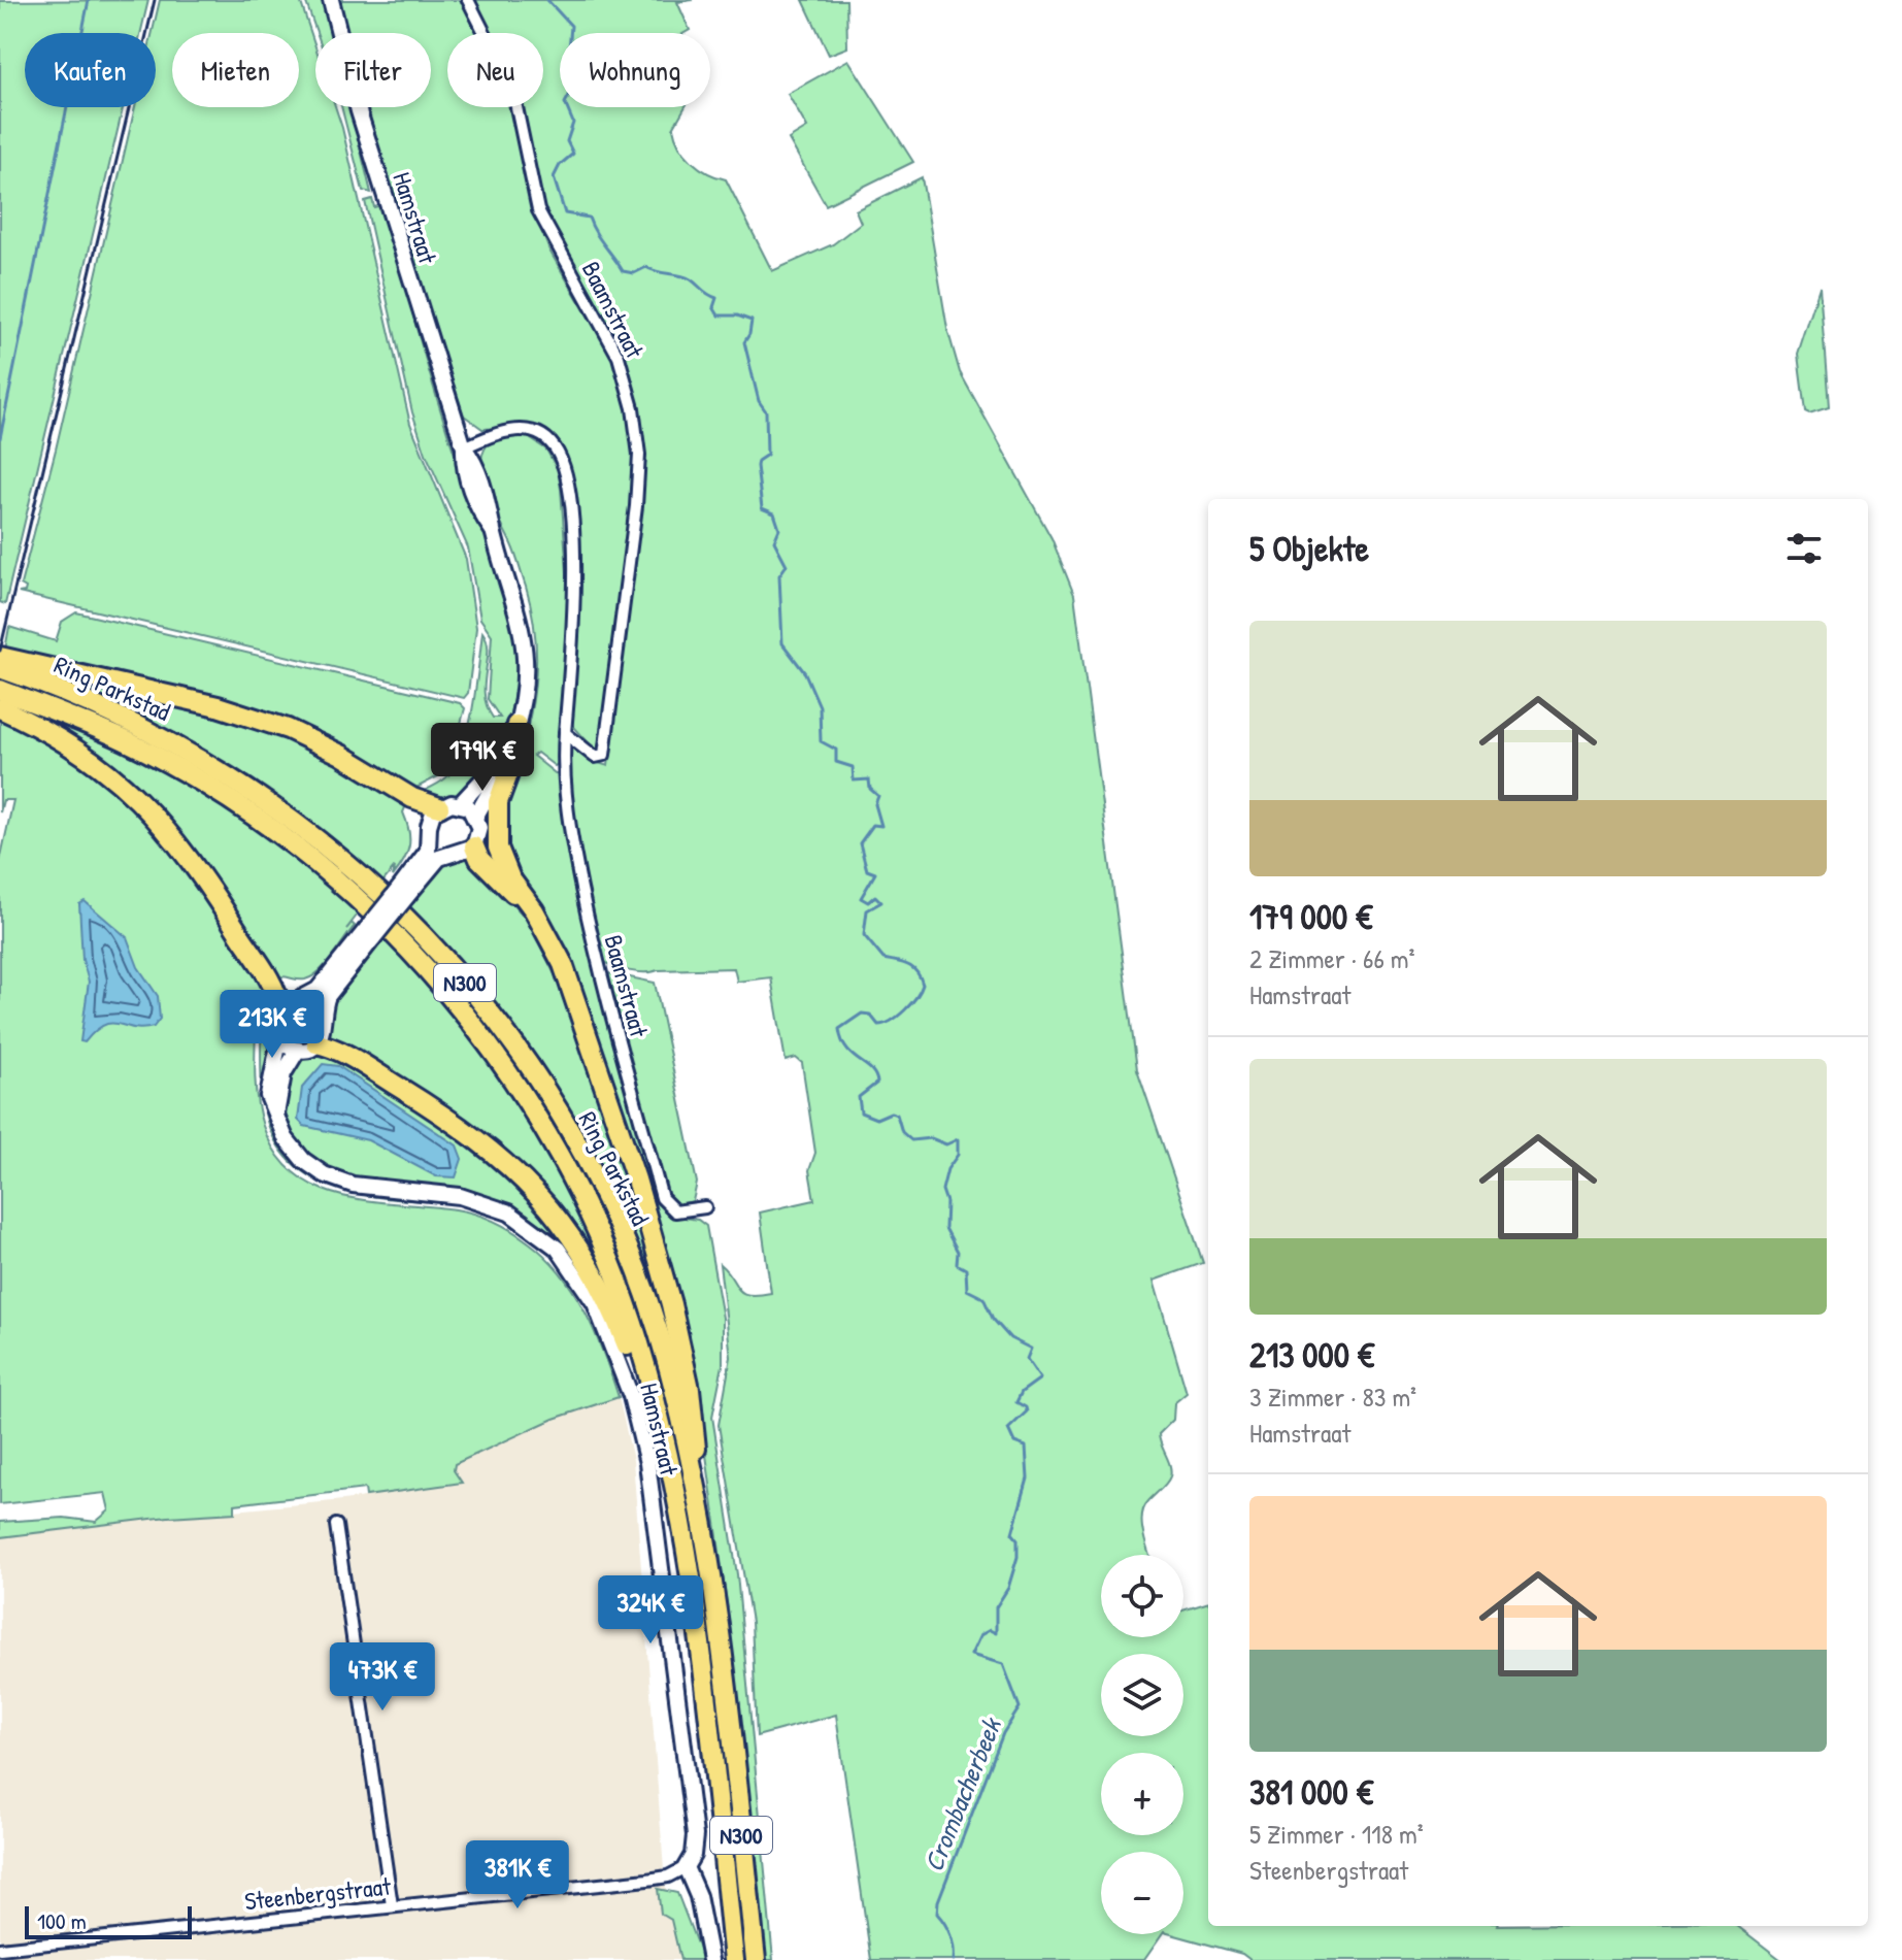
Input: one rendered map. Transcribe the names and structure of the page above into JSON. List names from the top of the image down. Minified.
{"streets":{"highway":["Ring Parkstad","N300"],"main road":["Hamstraat"],"street":["Baamstraat","Steenbergstraat"]},"crossings":[["Hamstraat","Baamstraat"],["Hamstraat","N300"],["Hamstraat","Steenbergstraat"],["Ring Parkstad","N300"]],"water":["Crombacherbeek"],"scale_bar":"100 m","page":{"chip":["Kaufen","Mieten","Filter","Neu","Wohnung"],"heading":"5 Objekte","list":[{"name":"179 000 €","note":"2 Zimmer · 66 m² · Hamstraat"},{"name":"213 000 €","note":"3 Zimmer · 83 m² · Hamstraat"},{"name":"381 000 €","note":"5 Zimmer · 118 m² · Steenbergstraat"}],"price":["179K €","213K €","324K €","473K €","381K €"],"map_buttons":["+","−"],"scale":"100 m"}}
